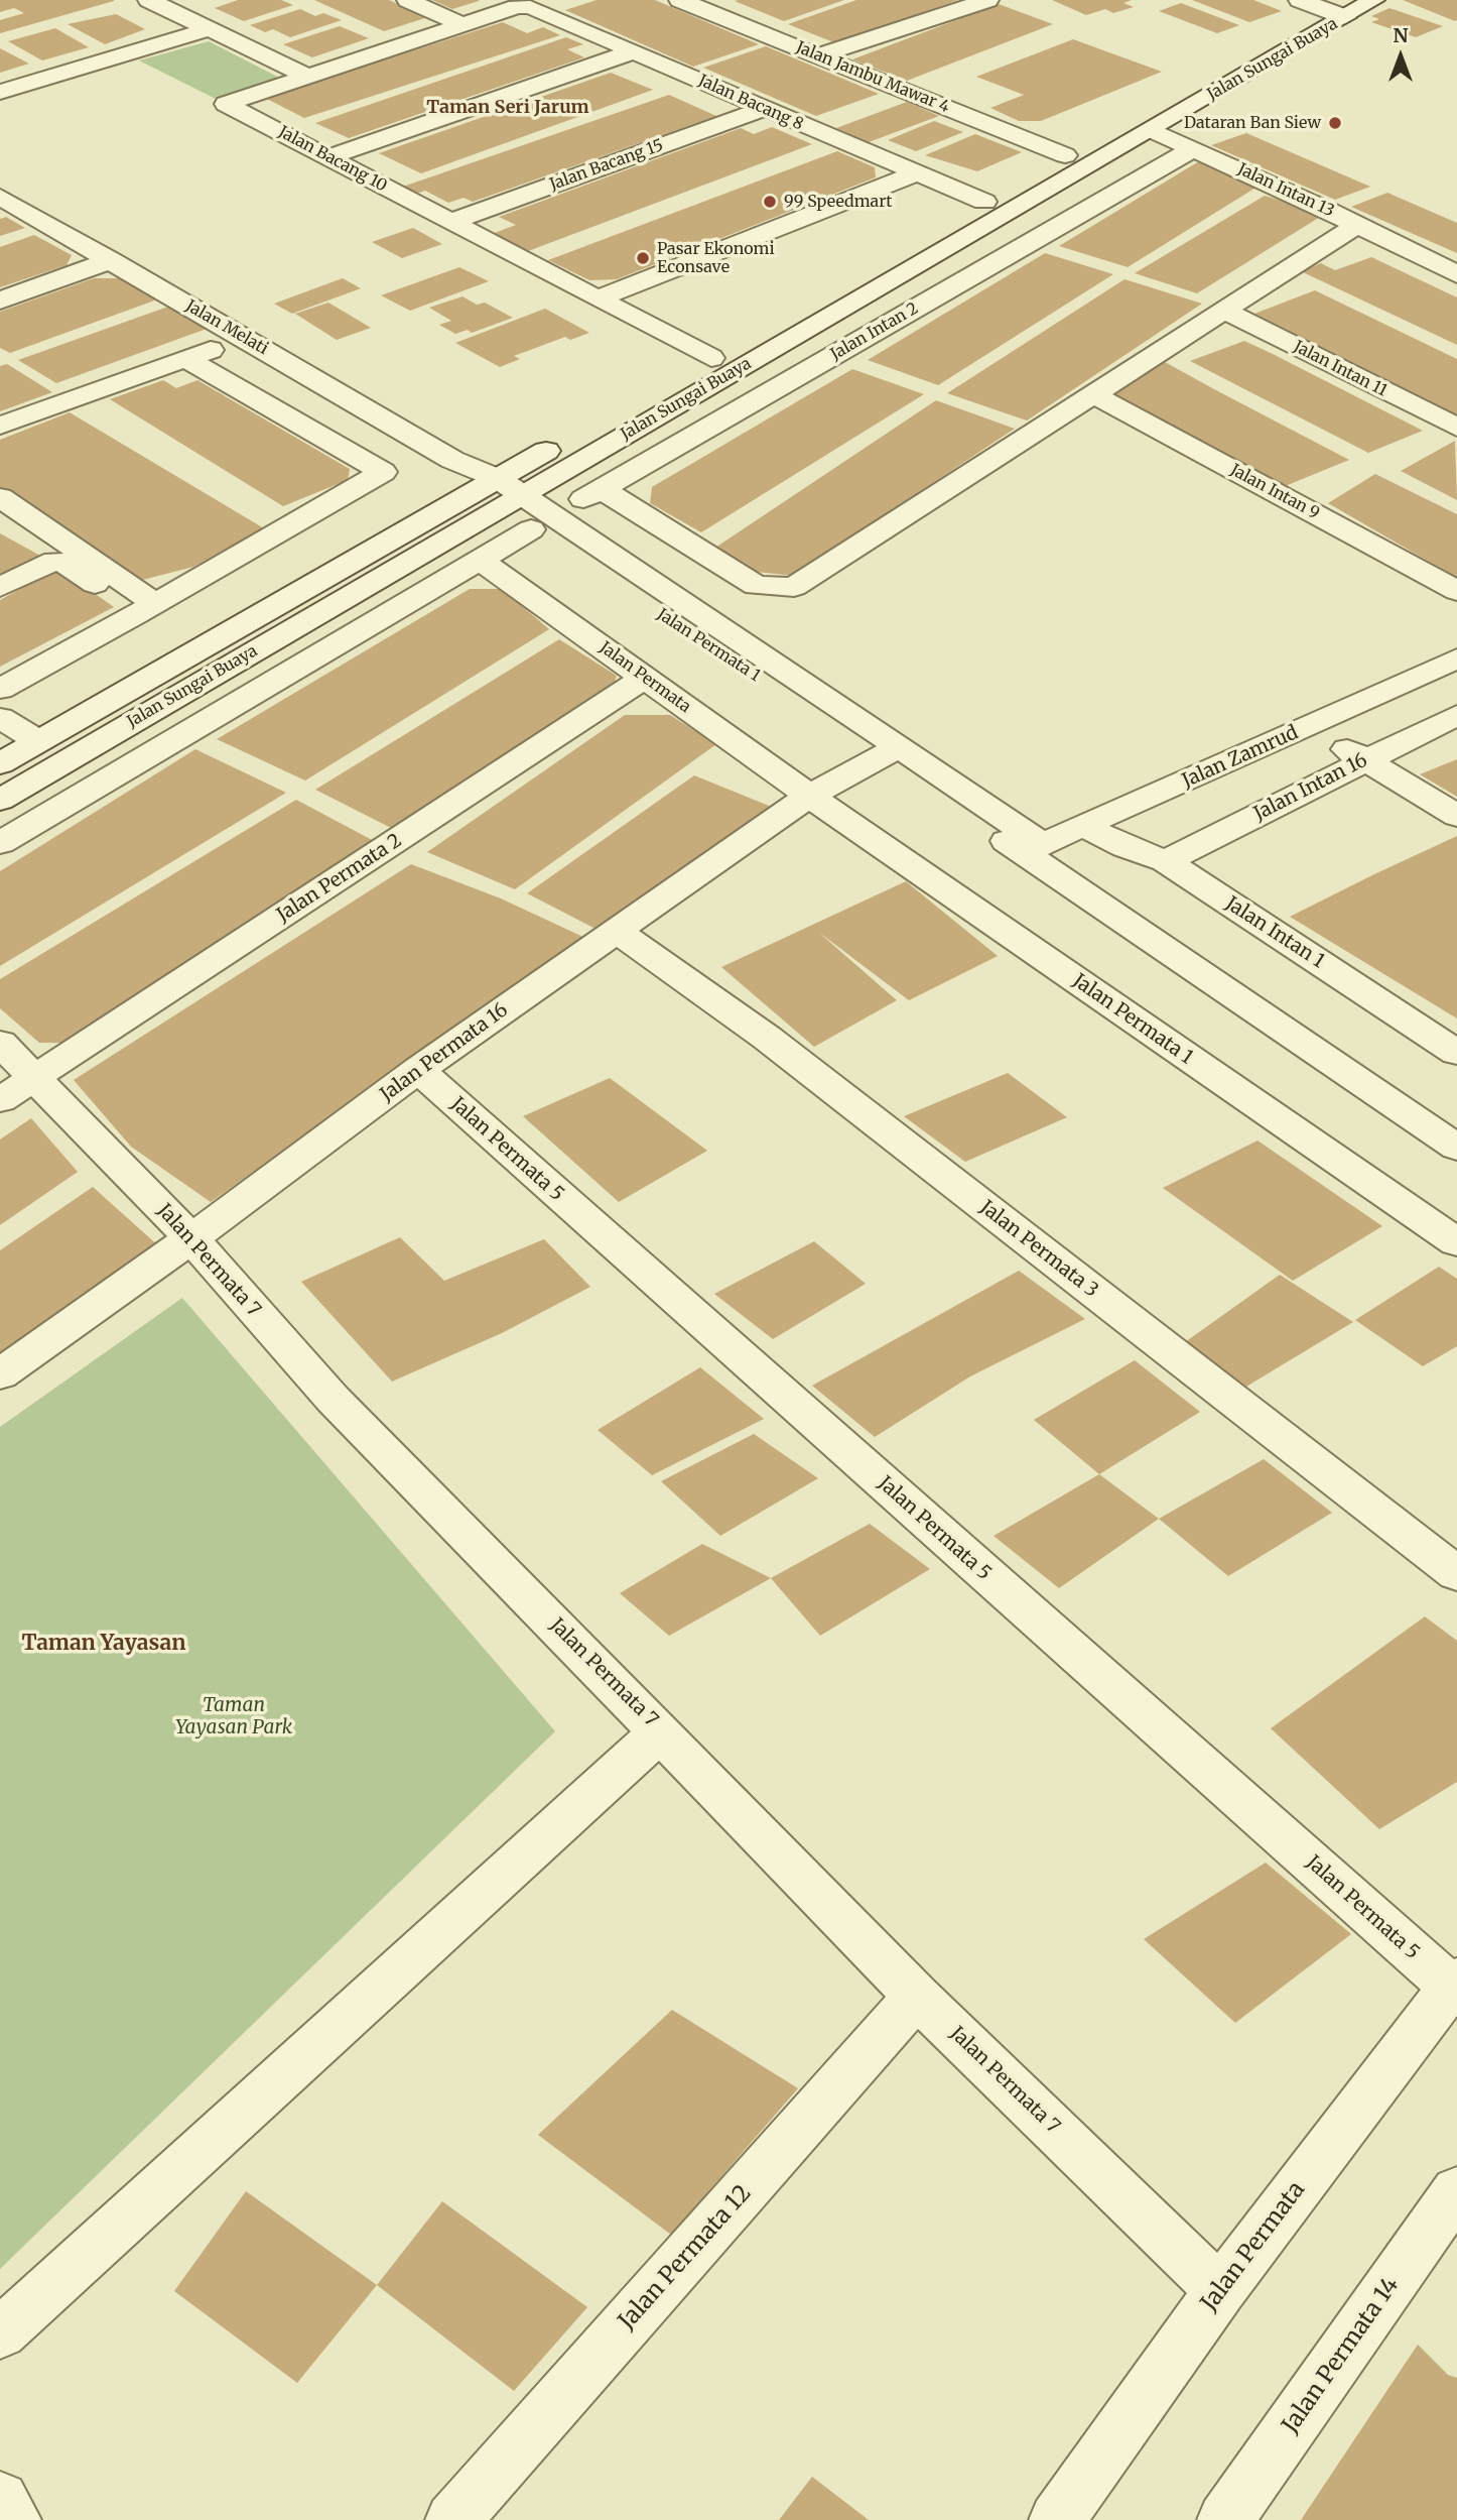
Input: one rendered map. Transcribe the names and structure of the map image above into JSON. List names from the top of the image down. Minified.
{"streets":{"street":["Jalan Sungai Buaya","Jalan Jambu Mawar 4","Jalan Bacang 8","Jalan Bacang 10","Jalan Bacang 15","Jalan Intan 13","Jalan Melati","Jalan Intan 2","Jalan Intan 11","Jalan Intan 9","Jalan Permata 1","Jalan Permata","Jalan Zamrud","Jalan Intan 16","Jalan Permata 2","Jalan Intan 1","Jalan Permata 16","Jalan Permata 5","Jalan Permata 3","Jalan Permata 7","Jalan Permata 12","Jalan Permata 14"]},"crossings":[["Jalan Sungai Buaya","Jalan Jambu Mawar 4"],["Jalan Sungai Buaya","Jalan Bacang 8"],["Jalan Sungai Buaya","Jalan Bacang 10"],["Jalan Sungai Buaya","Jalan Intan 13"],["Jalan Sungai Buaya","Jalan Melati"],["Jalan Sungai Buaya","Jalan Permata 1"],["Jalan Bacang 8","Jalan Bacang 10"],["Jalan Bacang 8","Jalan Bacang 15"],["Jalan Bacang 10","Jalan Bacang 15"],["Jalan Intan 13","Jalan Intan 2"],["Jalan Melati","Jalan Permata 1"],["Jalan Intan 2","Jalan Permata 1"],["Jalan Permata 1","Jalan Permata"],["Jalan Permata 1","Jalan Zamrud"],["Jalan Permata 1","Jalan Permata 16"],["Jalan Permata","Jalan Permata 2"],["Jalan Permata","Jalan Permata 16"],["Jalan Permata","Jalan Permata 5"],["Jalan Permata","Jalan Permata 7"],["Jalan Zamrud","Jalan Intan 1"],["Jalan Intan 16","Jalan Intan 1"],["Jalan Permata 2","Jalan Permata 7"],["Jalan Permata 16","Jalan Permata 5"],["Jalan Permata 16","Jalan Permata 3"],["Jalan Permata 16","Jalan Permata 7"],["Jalan Permata 7","Jalan Permata 12"]],"districts":["Taman Seri Jarum","Taman Yayasan"],"parks":["Taman Yayasan Park"],"places":["Dataran Ban Siew","99 Speedmart","Pasar Ekonomi Econsave"],"north":"top"}
